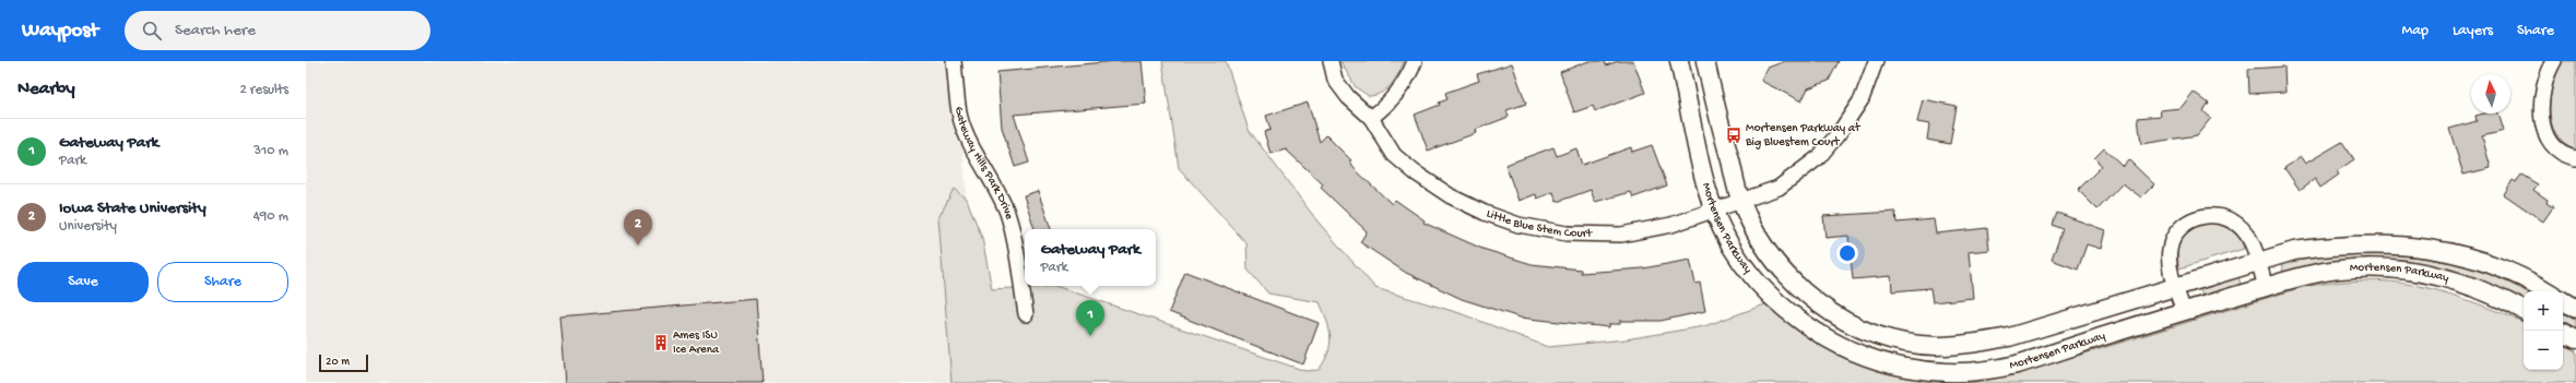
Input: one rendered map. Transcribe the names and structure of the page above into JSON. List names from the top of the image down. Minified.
{"streets":{"street":["Gateway Hills Park Drive","Little Blue Stem Court","Mortensen Parkway"]},"crossings":[["Little Blue Stem Court","Mortensen Parkway"]],"places":{"bus stop":["Mortensen Parkway at Big Bluestem Court"],"building":["Ames ISU Ice Arena"]},"scale_bar":"20 m","north":"top","page":{"header":"Waypost","search":"Search here","nav":["Map","Layers","Share"],"heading":["Nearby","2 results"],"list":[{"mark":"1","name":"Gateway Park","note":"Park","value":"310 m"},{"mark":"2","name":"Iowa State University","note":"University","value":"490 m"}],"pins":["2","1"],"popup":["Gateway Park","Park"],"buttons":["Save","Share"],"map_buttons":["+","−"],"scale":"20 m"}}
